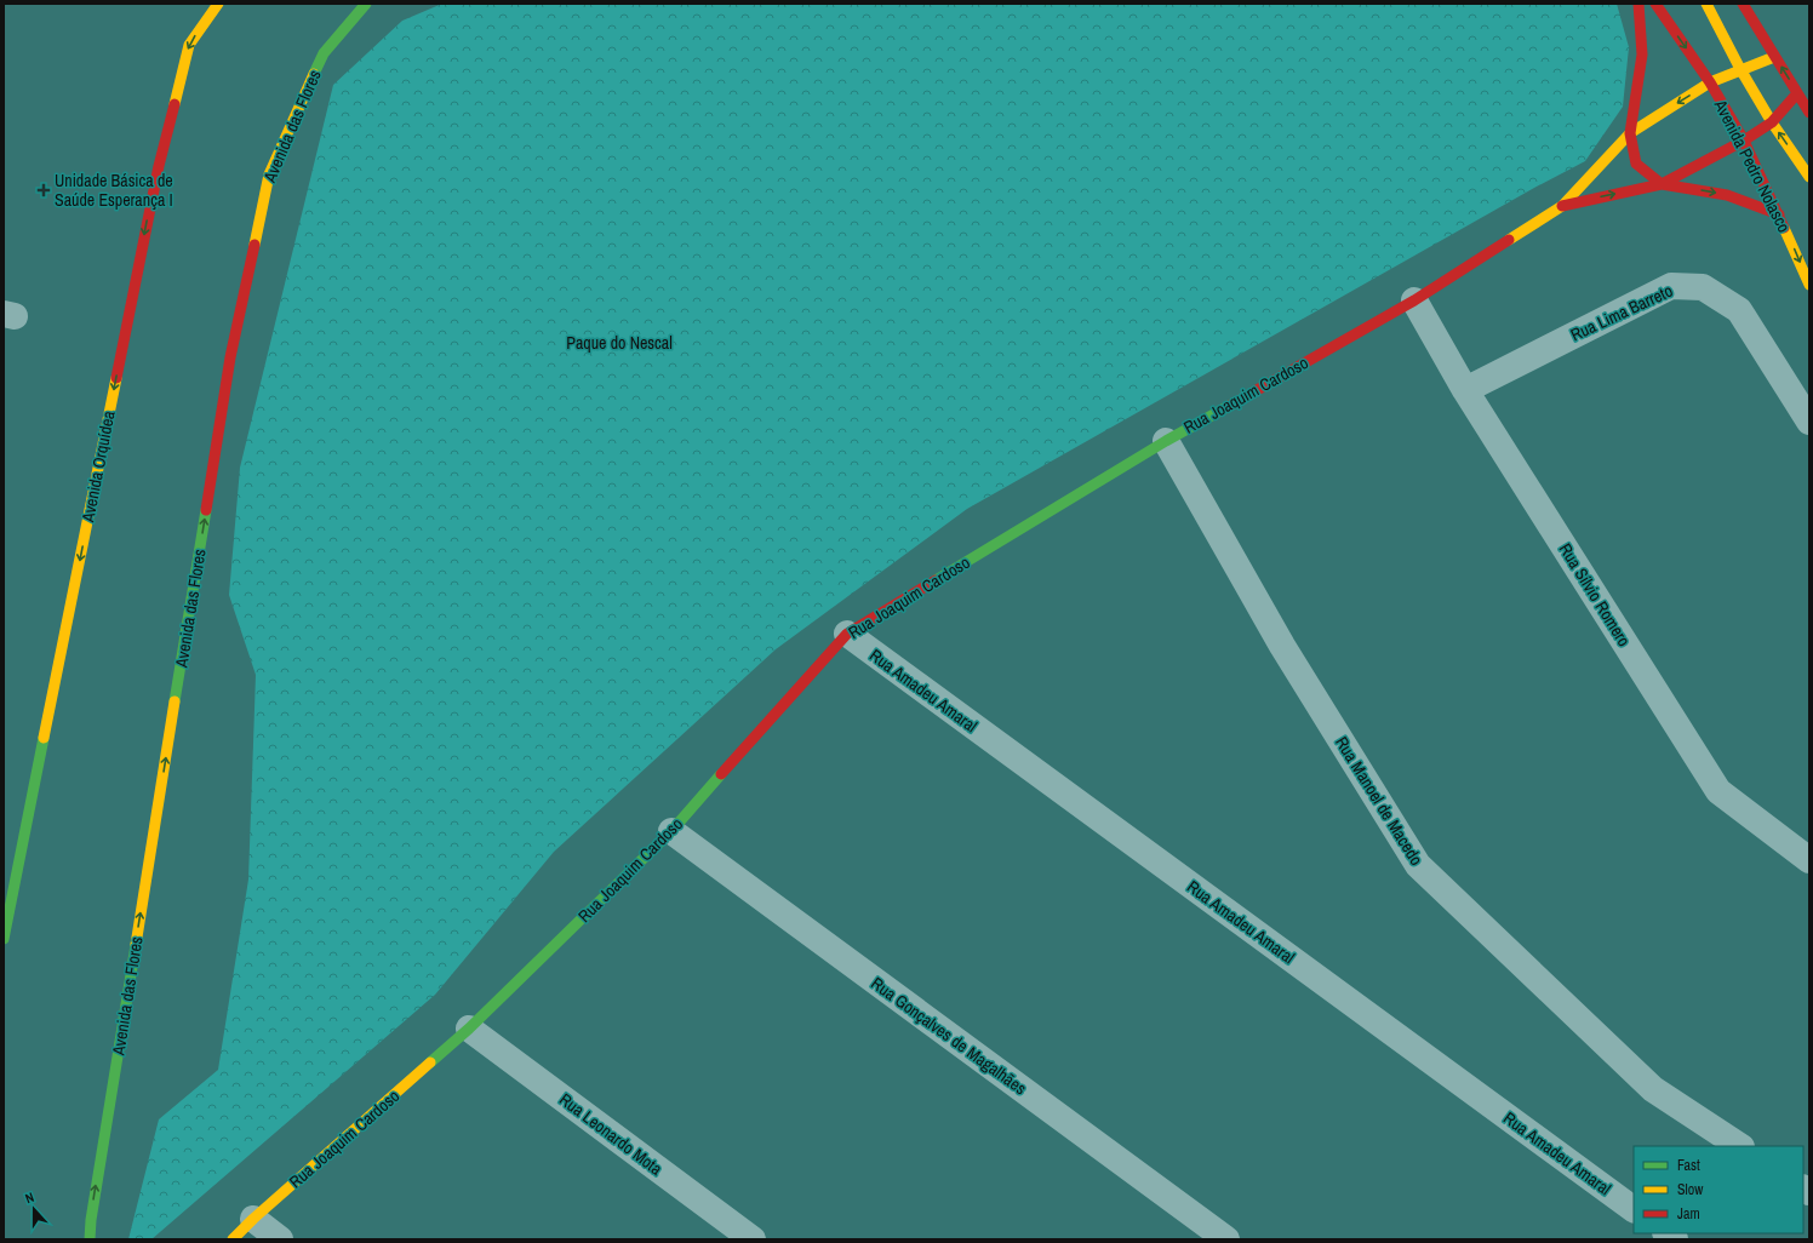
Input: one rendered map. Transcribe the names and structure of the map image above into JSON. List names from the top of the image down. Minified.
{"streets":{"street":["Avenida das Flores","Avenida Pedro Nolasco","Rua Lima Barreto","Rua Joaquim Cardoso","Avenida Orquídea","Rua Sílvio Romero","Rua Amadeu Amaral","Rua Manoel de Macedo","Rua Gonçalves de Magalhães","Rua Leonardo Mota"]},"crossings":[["Rua Lima Barreto","Rua Sílvio Romero"],["Rua Joaquim Cardoso","Rua Sílvio Romero"],["Rua Joaquim Cardoso","Rua Amadeu Amaral"],["Rua Joaquim Cardoso","Rua Manoel de Macedo"],["Rua Joaquim Cardoso","Rua Gonçalves de Magalhães"],["Rua Joaquim Cardoso","Rua Leonardo Mota"]],"one_way":["Avenida das Flores","Avenida Orquídea"],"parks":["Paque do Nescal"],"places":{"health":["Unidade Básica de Saúde Esperança I"]},"legend":["Fast","Slow","Jam"],"north":"top"}
